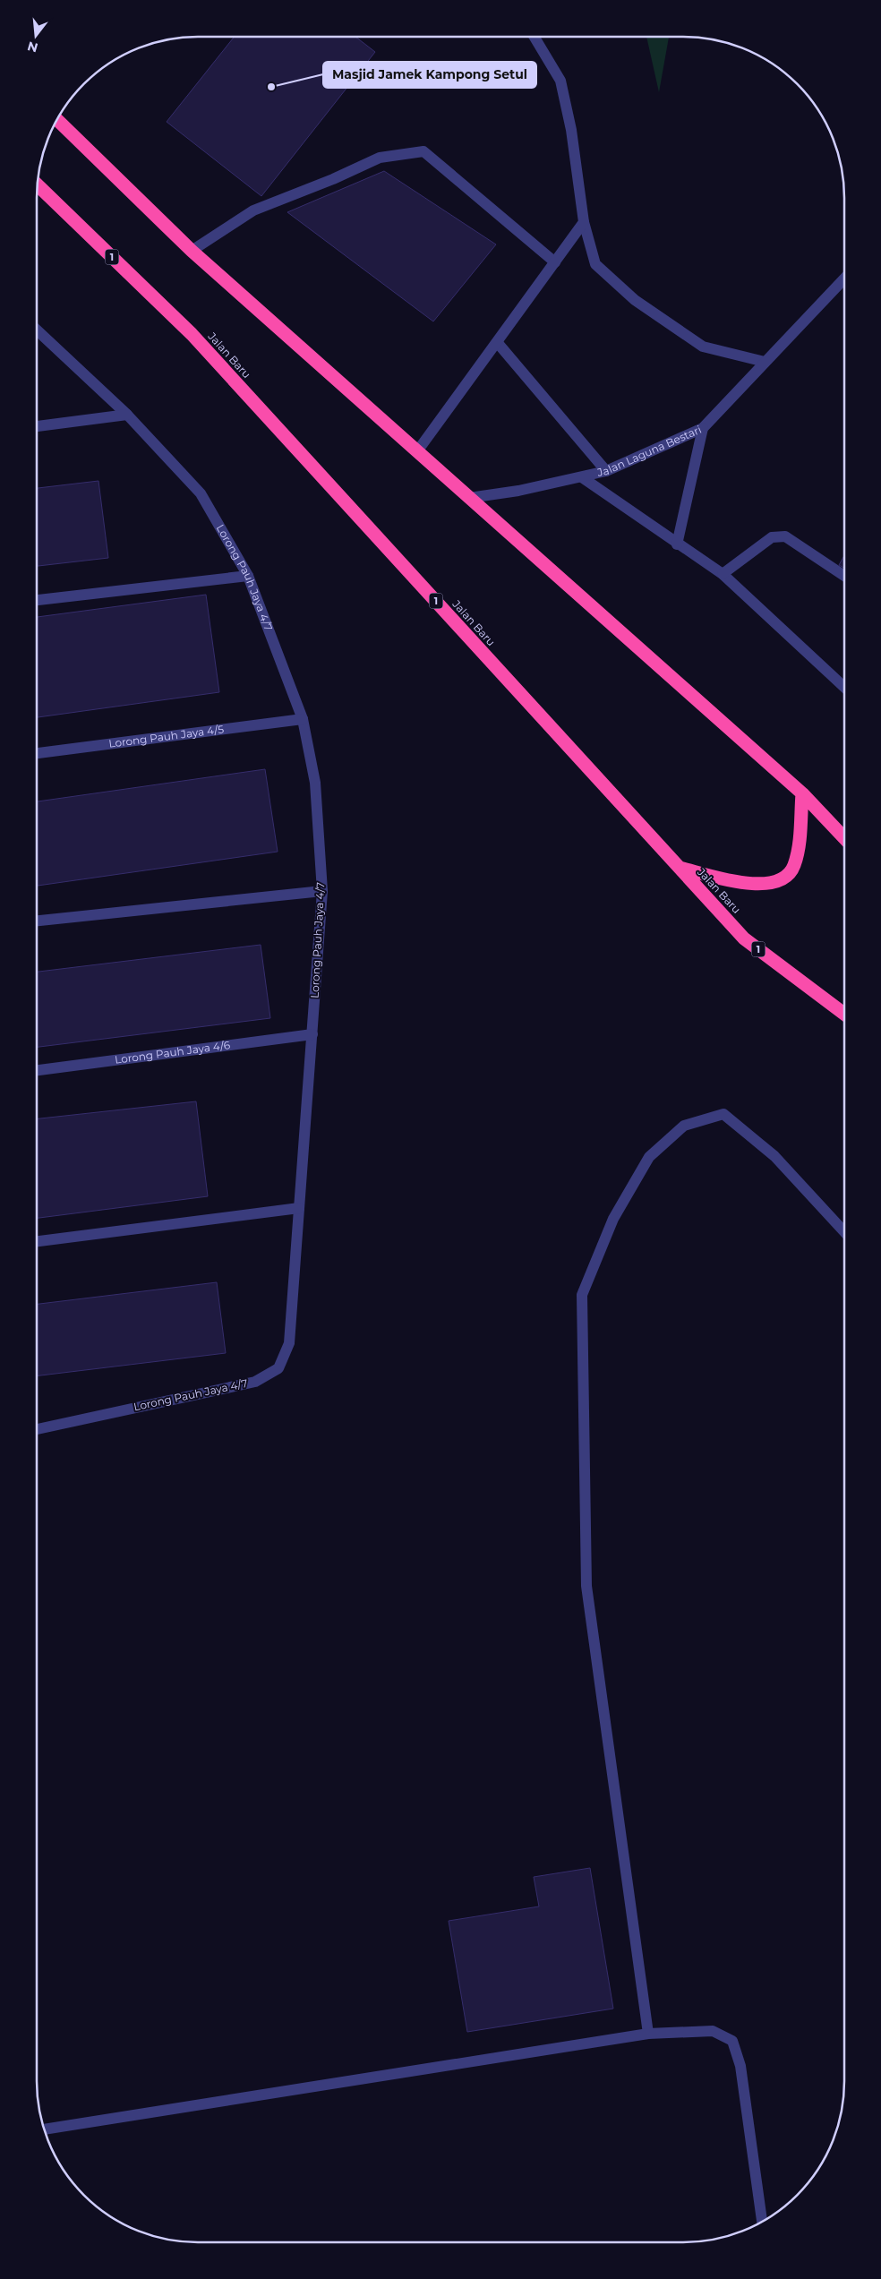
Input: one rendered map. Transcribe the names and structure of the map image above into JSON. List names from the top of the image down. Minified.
{"streets":{"highway":["1","Jalan Baru"],"street":["Jalan Laguna Bestari","Lorong Pauh Jaya 4/7","Lorong Pauh Jaya 4/5","Lorong Pauh Jaya 4/6"]},"crossings":[["Lorong Pauh Jaya 4/7","Lorong Pauh Jaya 4/5"],["Lorong Pauh Jaya 4/7","Lorong Pauh Jaya 4/6"]],"places":["Masjid Jamek Kampong Setul"],"north":"bottom"}
